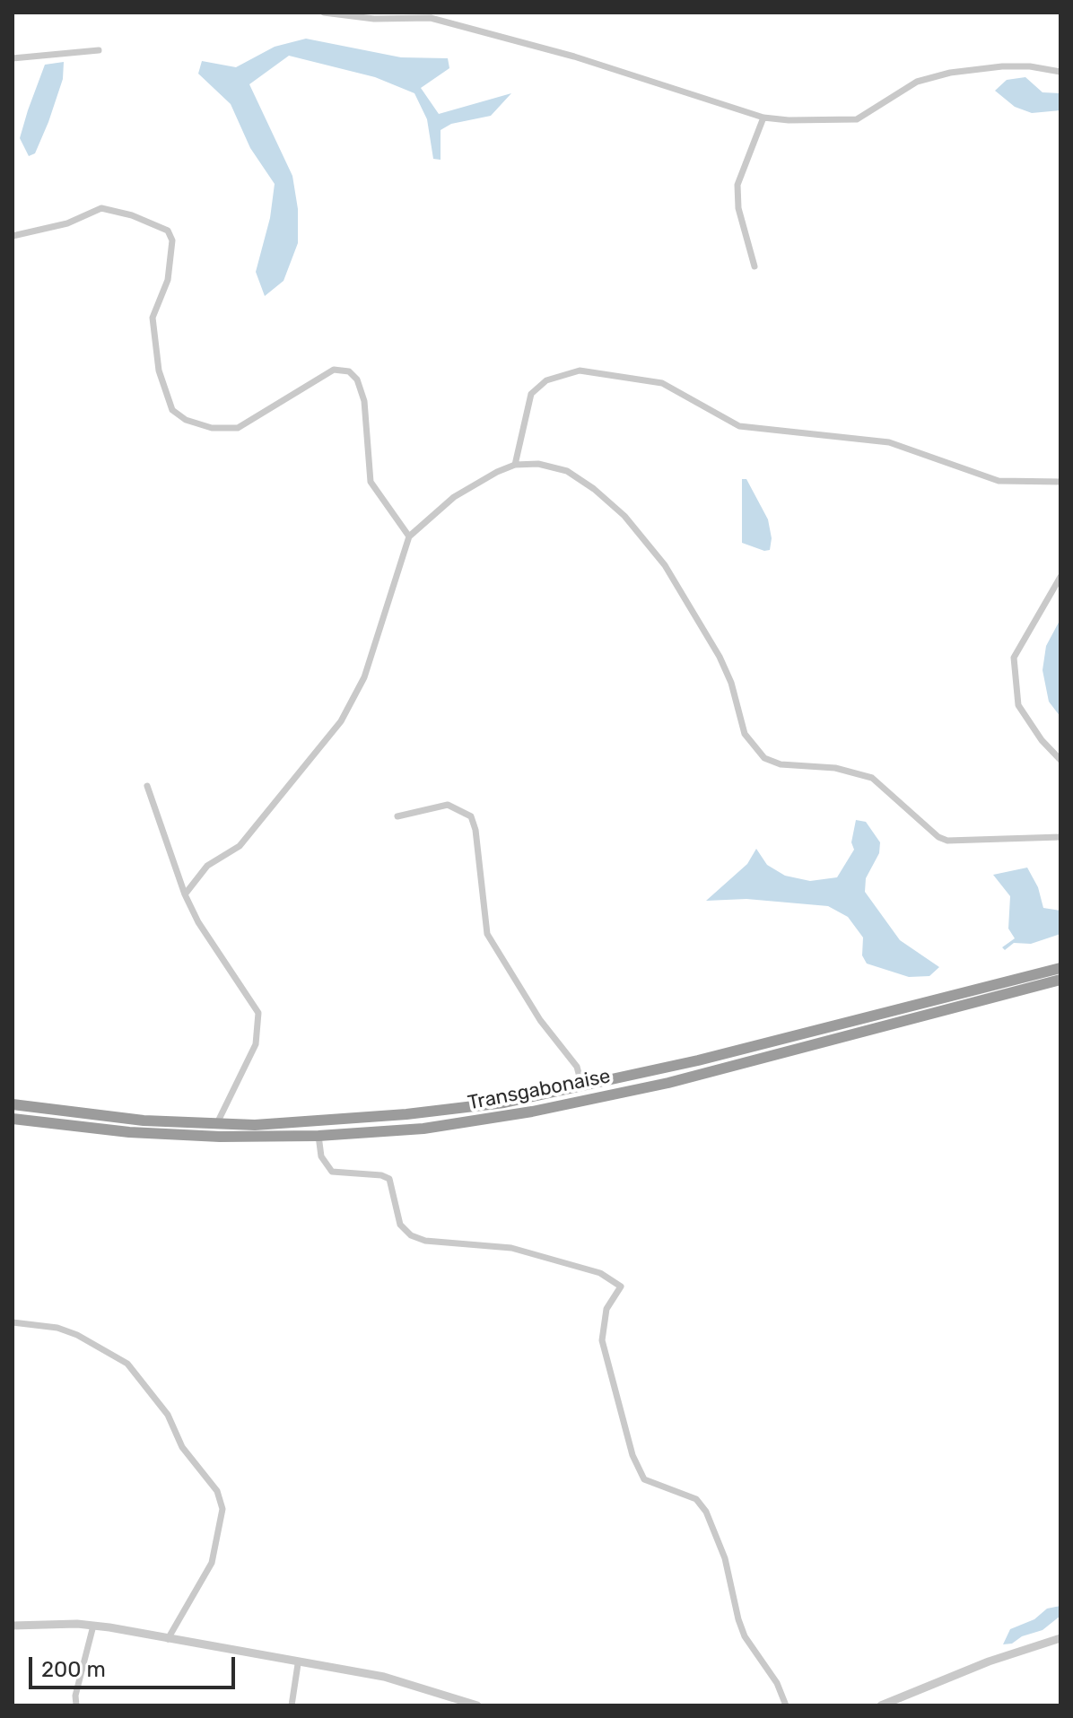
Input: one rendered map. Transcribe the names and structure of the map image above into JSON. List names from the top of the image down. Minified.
{"streets":{"highway":["Transgabonaise"]},"scale_bar":"200 m"}
